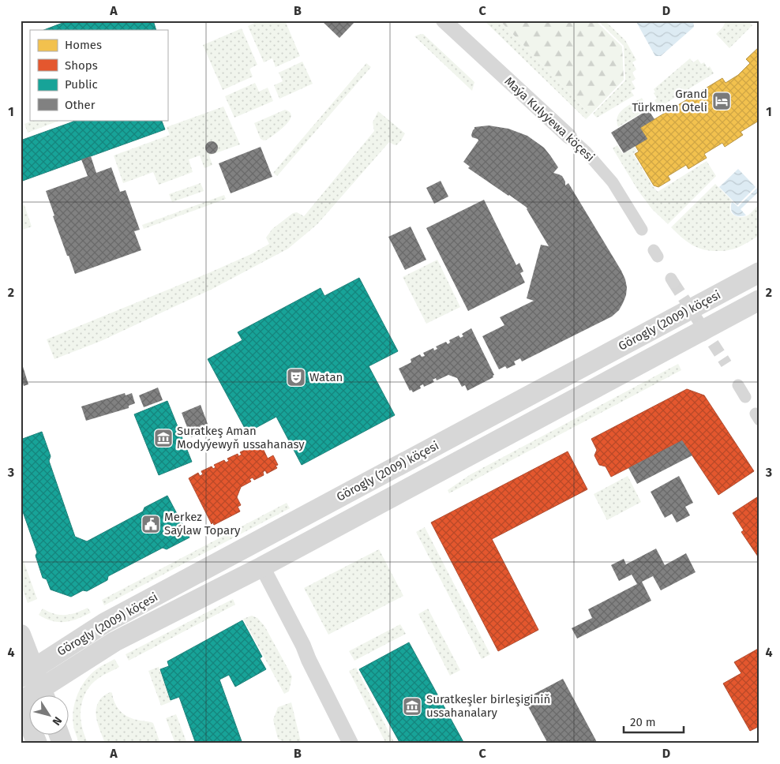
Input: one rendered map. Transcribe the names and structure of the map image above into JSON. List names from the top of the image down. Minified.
{"streets":{"street":["Maýa Kulyýewa köçesi","Görogly (2009) köçesi"]},"places":{"hotel":["Grand Türkmen Oteli"],"theatre":["Watan"],"museum":["Suratkeş Aman Modyýewyň ussahanasy","Suratkeşler birleşiginiň ussahanalary"],"public building":["Merkez Saýlaw Topary"]},"legend":["Homes","Shops","Public","Other"],"scale_bar":"20 m","north":"bottom right","grid":{"columns":["A","B","C","D"],"rows":["1","2","3","4"]}}
